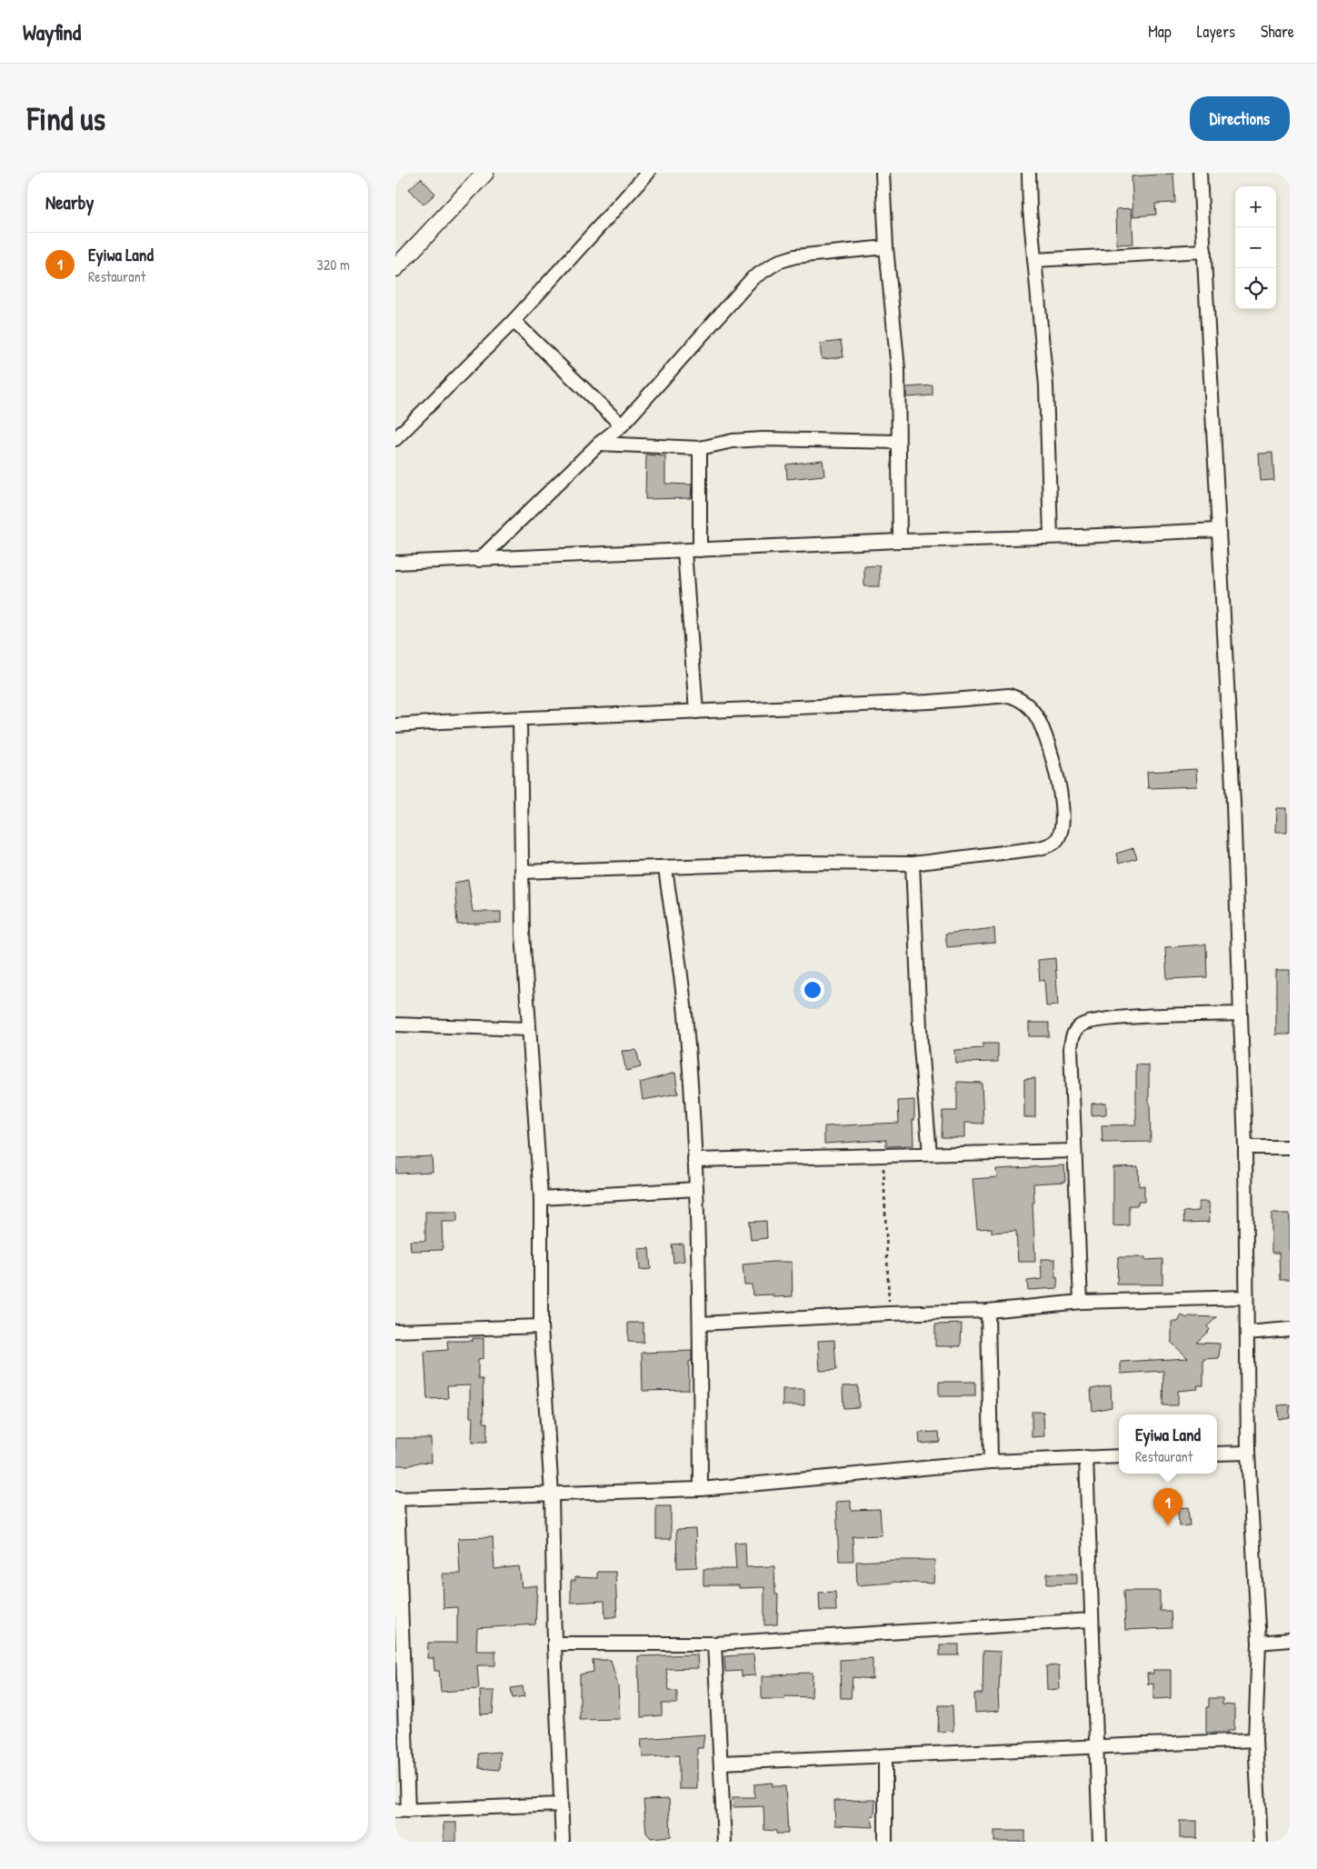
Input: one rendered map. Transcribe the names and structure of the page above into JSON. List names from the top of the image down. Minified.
{"page":{"header":"Wayfind","nav":["Map","Layers","Share"],"buttons":"Directions","title":"Find us","heading":"Nearby","map_buttons":["+","−"],"list":[{"mark":"1","name":"Eyiwa Land","note":"Restaurant","value":"320 m"}],"popup":["Eyiwa Land","Restaurant"],"pins":"1"}}
